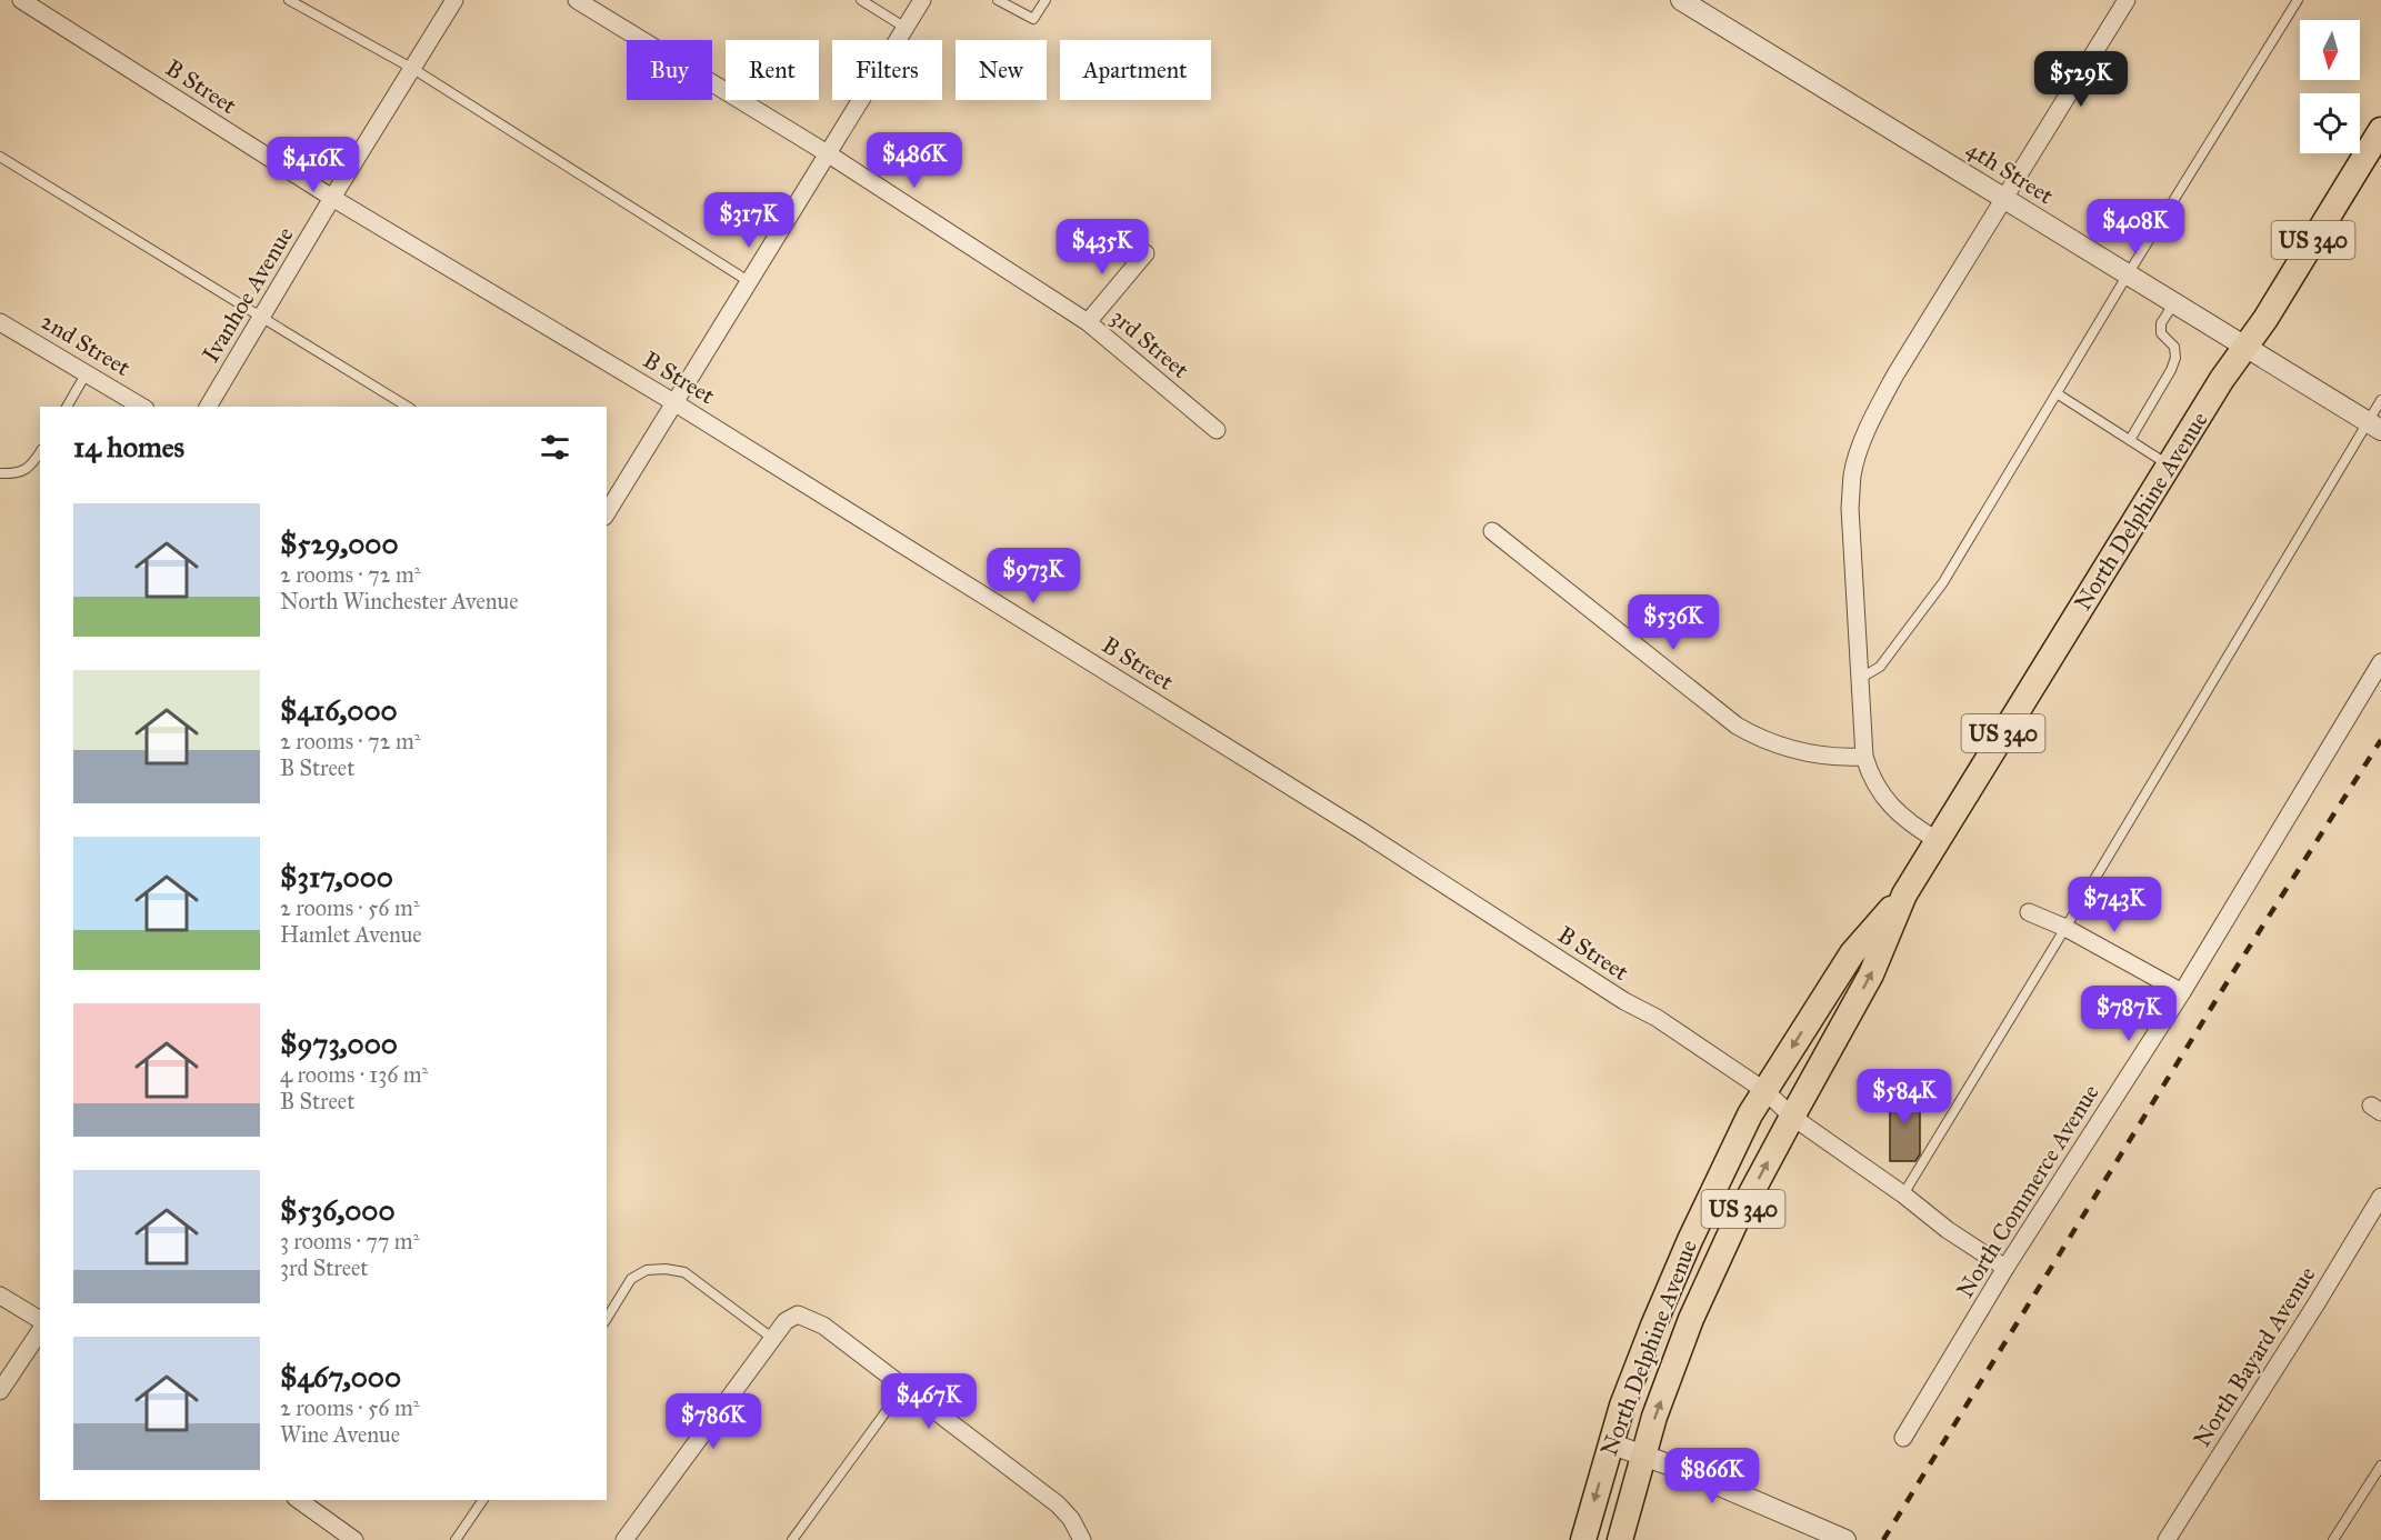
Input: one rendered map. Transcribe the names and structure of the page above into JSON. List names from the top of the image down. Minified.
{"streets":{"main road":["US 340","North Delphine Avenue"],"street":["B Street","4th Street","Ivanhoe Avenue","3rd Street","2nd Street","North Commerce Avenue","North Bayard Avenue"]},"crossings":[["B Street","Ivanhoe Avenue"],["B Street","North Delphine Avenue"],["B Street","North Commerce Avenue"],["4th Street","North Delphine Avenue"]],"north":"bottom","page":{"chip":["Buy","Rent","Filters","New","Apartment"],"price":["$529K","$486K","$416K","$317K","$408K","$435K","$973K","$536K","$743K","$787K","$584K","$467K","$786K","$866K"],"heading":"14 homes","list":[{"name":"$529,000","note":"2 rooms · 72 m² · North Winchester Avenue"},{"name":"$416,000","note":"2 rooms · 72 m² · B Street"},{"name":"$317,000","note":"2 rooms · 56 m² · Hamlet Avenue"},{"name":"$973,000","note":"4 rooms · 136 m² · B Street"},{"name":"$536,000","note":"3 rooms · 77 m² · 3rd Street"},{"name":"$467,000","note":"2 rooms · 56 m² · Wine Avenue"}]}}
